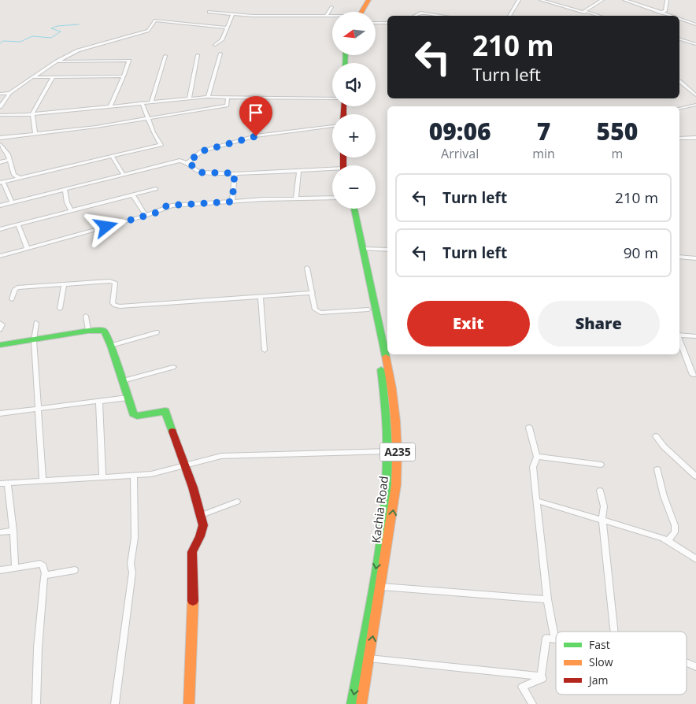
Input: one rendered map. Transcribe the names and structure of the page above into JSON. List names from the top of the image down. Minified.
{"streets":{"main road":["A235","Kachia Road"]},"legend":["Fast","Slow","Jam"],"north":"left","page":{"map_buttons":["+","−"],"turn":["210 m","Turn left"],"eta":["09:06","Arrival","7","min","550","m"],"list":[{"name":"Turn left","value":"210 m"},{"name":"Turn left","value":"90 m"}],"buttons":["Exit","Share"]}}
